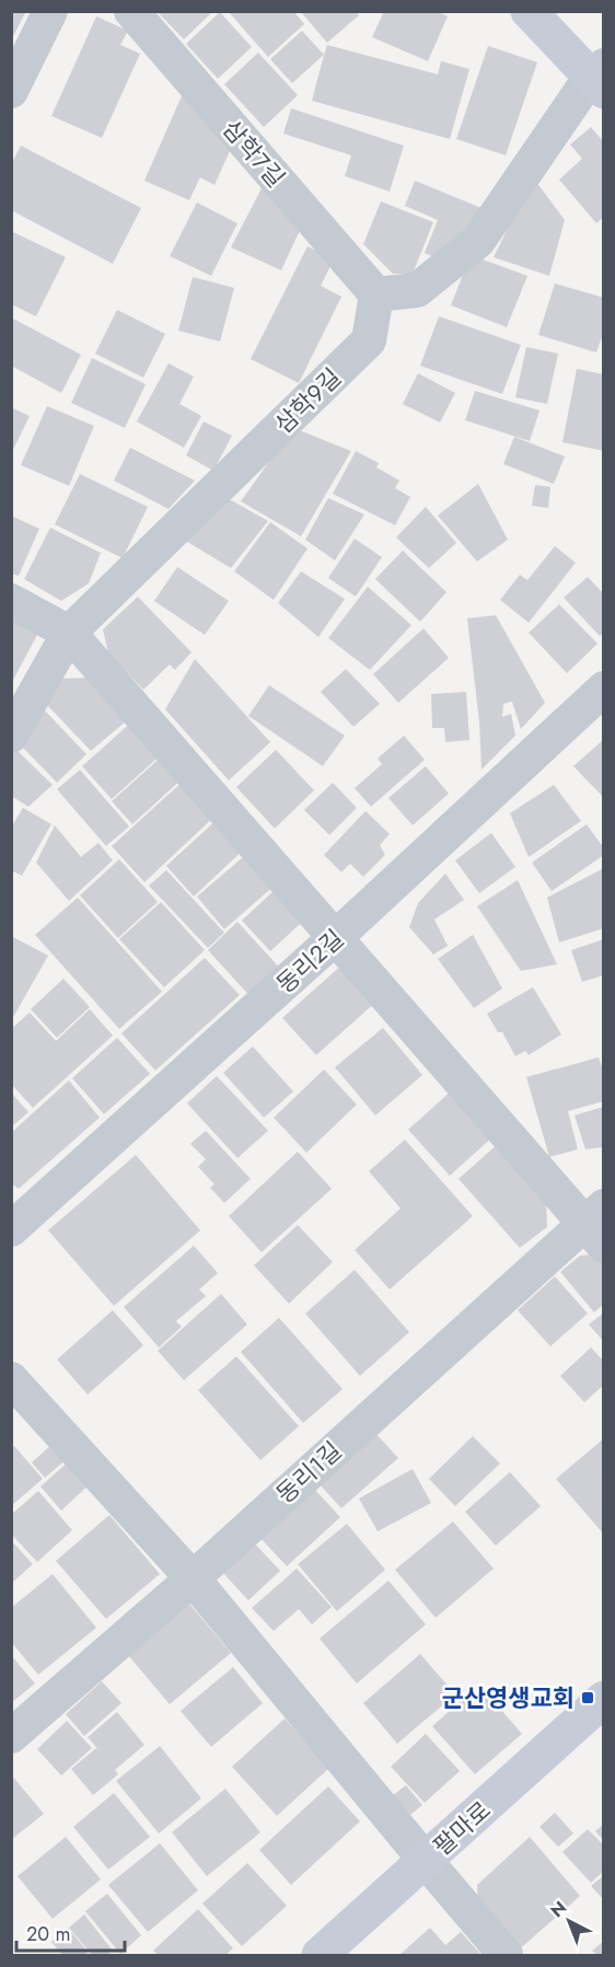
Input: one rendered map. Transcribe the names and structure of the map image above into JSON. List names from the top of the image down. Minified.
{"streets":{"street":["삼학7길","삼학9길","동리2길","동리1길","팔마로"]},"crossings":[["삼학7길","삼학9길"]],"places":{"transit":["군산영생교회"]},"scale_bar":"20 m","north":"top left"}
